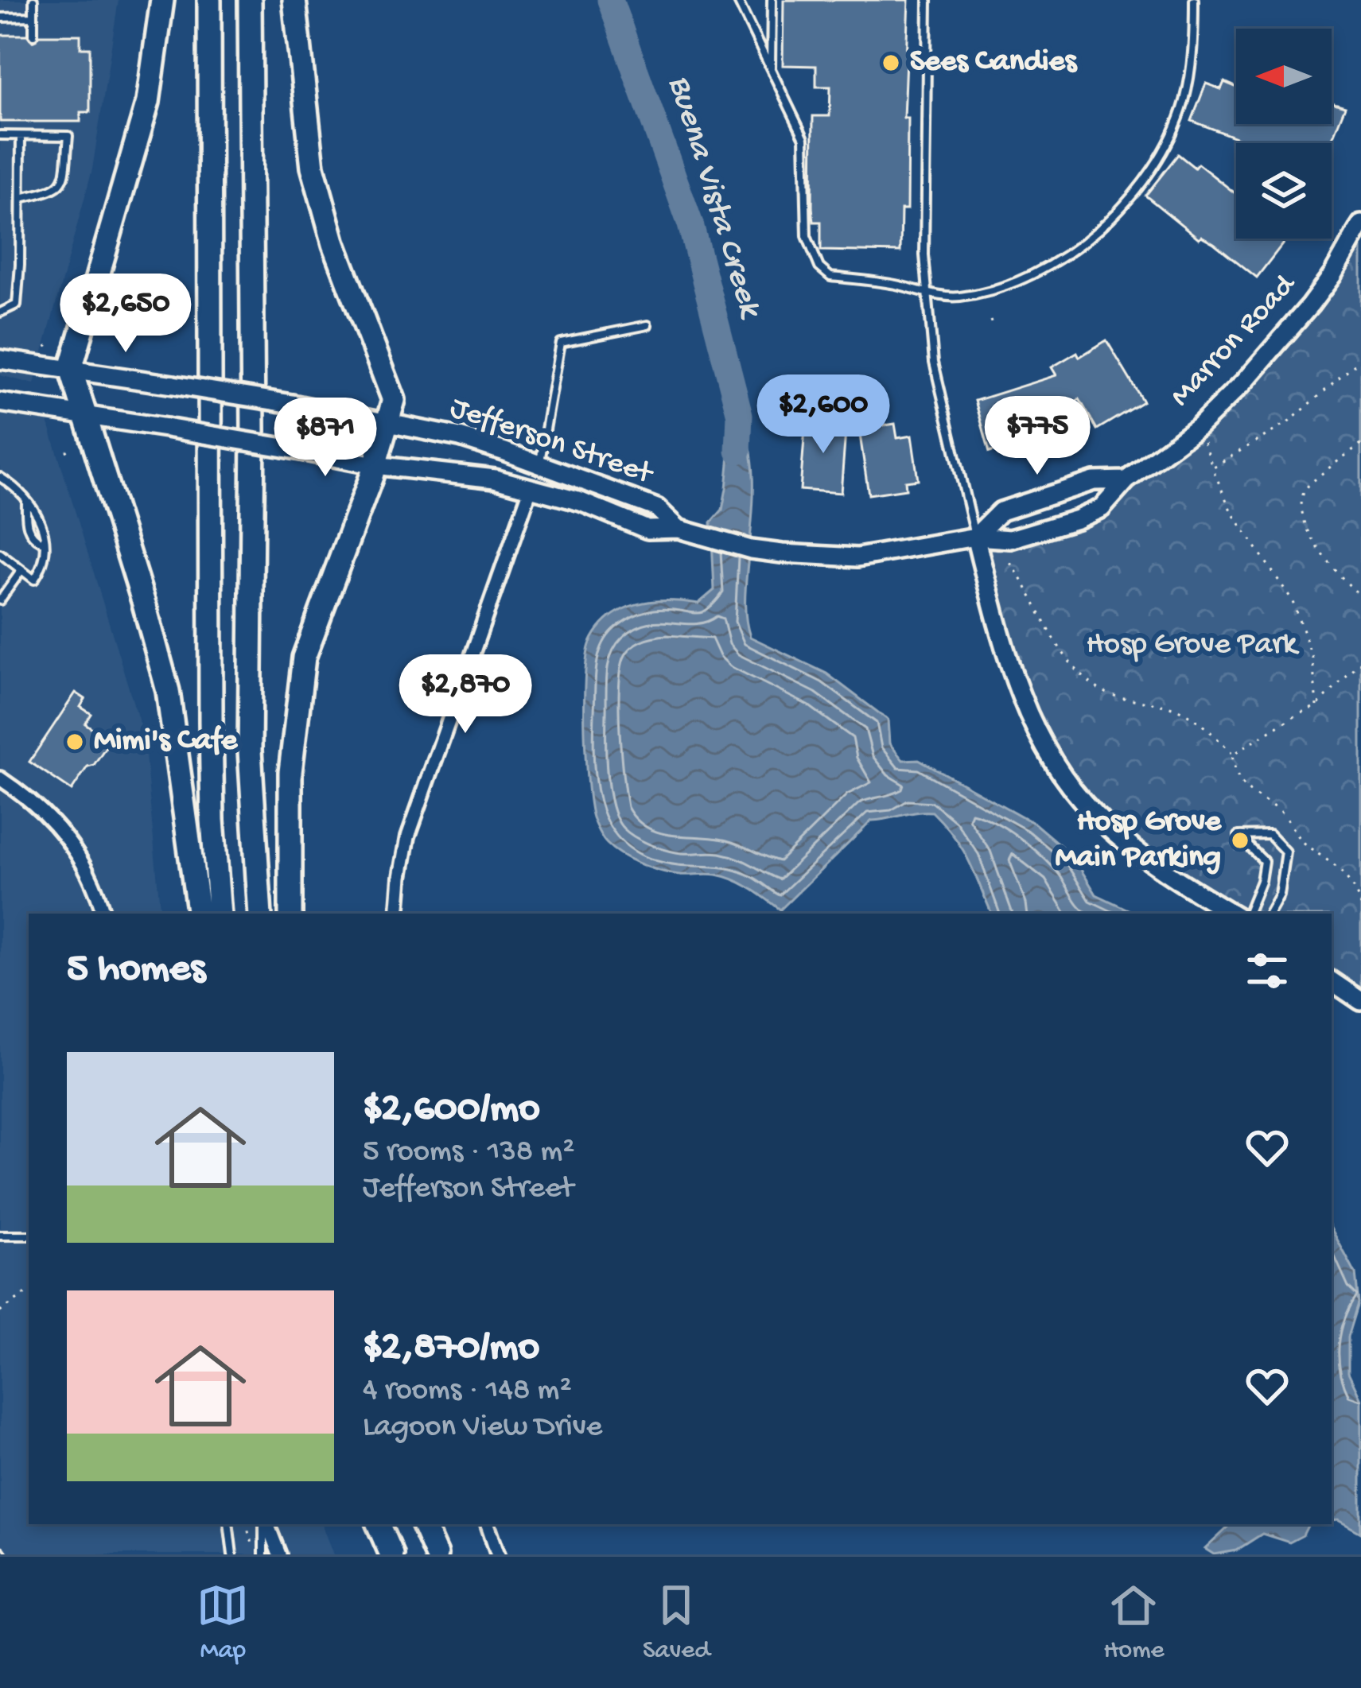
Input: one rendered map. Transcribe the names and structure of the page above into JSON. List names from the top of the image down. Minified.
{"streets":{"main road":["Marron Road","Jefferson Street"]},"crossings":[["Marron Road","Jefferson Street"]],"water":["Buena Vista Creek"],"parks":["Hosp Grove Park"],"places":["Sees Candies","Mimi's Cafe","Hosp Grove Main Parking"],"north":"left","page":{"price":["$2,650","$2,600","$775","$871","$2,870"],"heading":"5 homes","list":[{"name":"$2,600/mo","note":"5 rooms · 138 m² · Jefferson Street"},{"name":"$2,870/mo","note":"4 rooms · 148 m² · Lagoon View Drive"}],"tabs":["Map","Saved","Home"]}}
